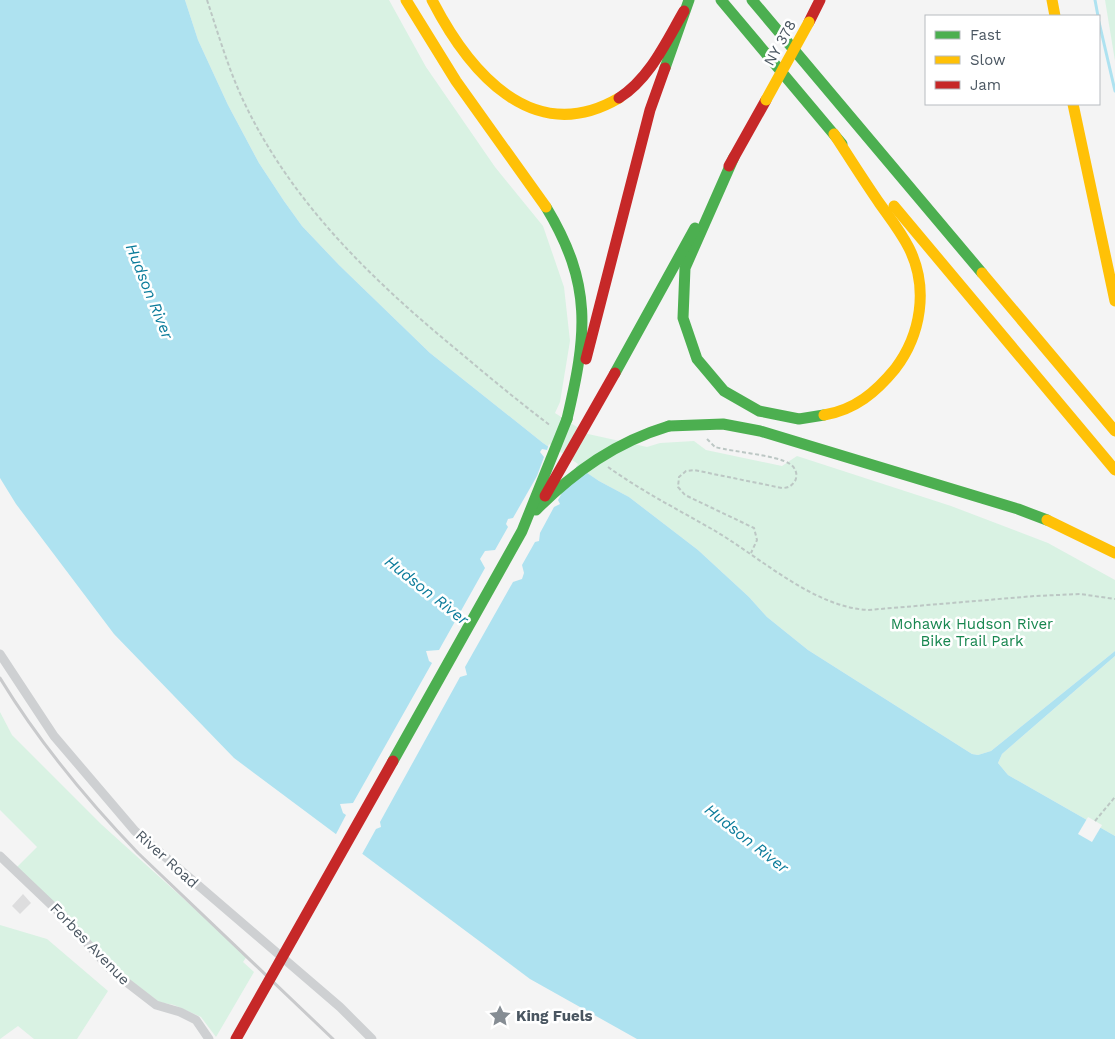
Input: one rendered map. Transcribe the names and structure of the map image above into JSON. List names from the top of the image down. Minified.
{"streets":{"main road":["NY 378"],"street":["River Road","Forbes Avenue"]},"water":["Hudson River"],"parks":["Mohawk Hudson River Bike Trail Park"],"places":{"place":["King Fuels"]},"legend":["Fast","Slow","Jam"]}
